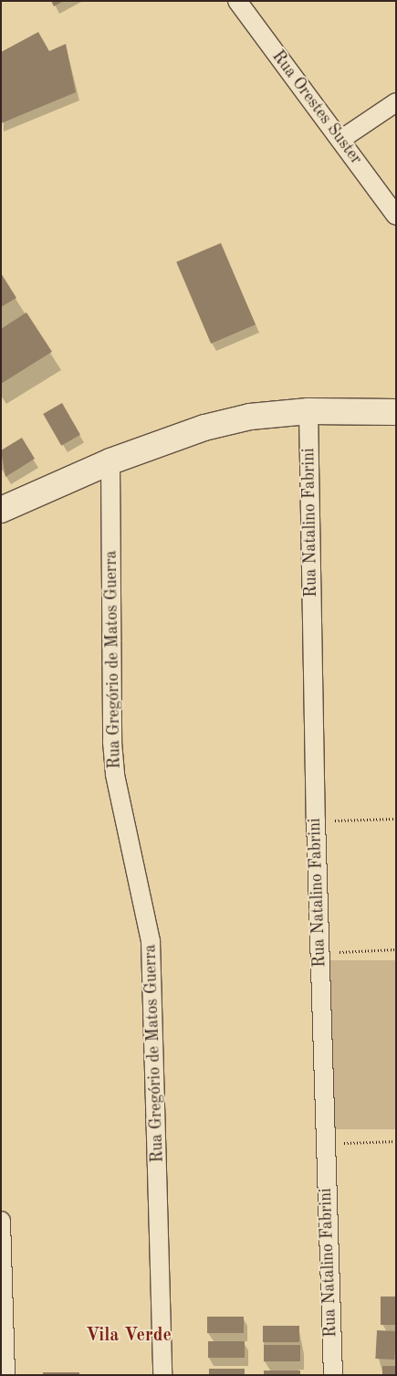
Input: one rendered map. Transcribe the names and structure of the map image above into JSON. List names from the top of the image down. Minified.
{"streets":{"street":["Rua Orestes Suster","Rua Natalino Fabrini","Rua Gregório de Matos Guerra"]},"districts":["Vila Verde"]}
